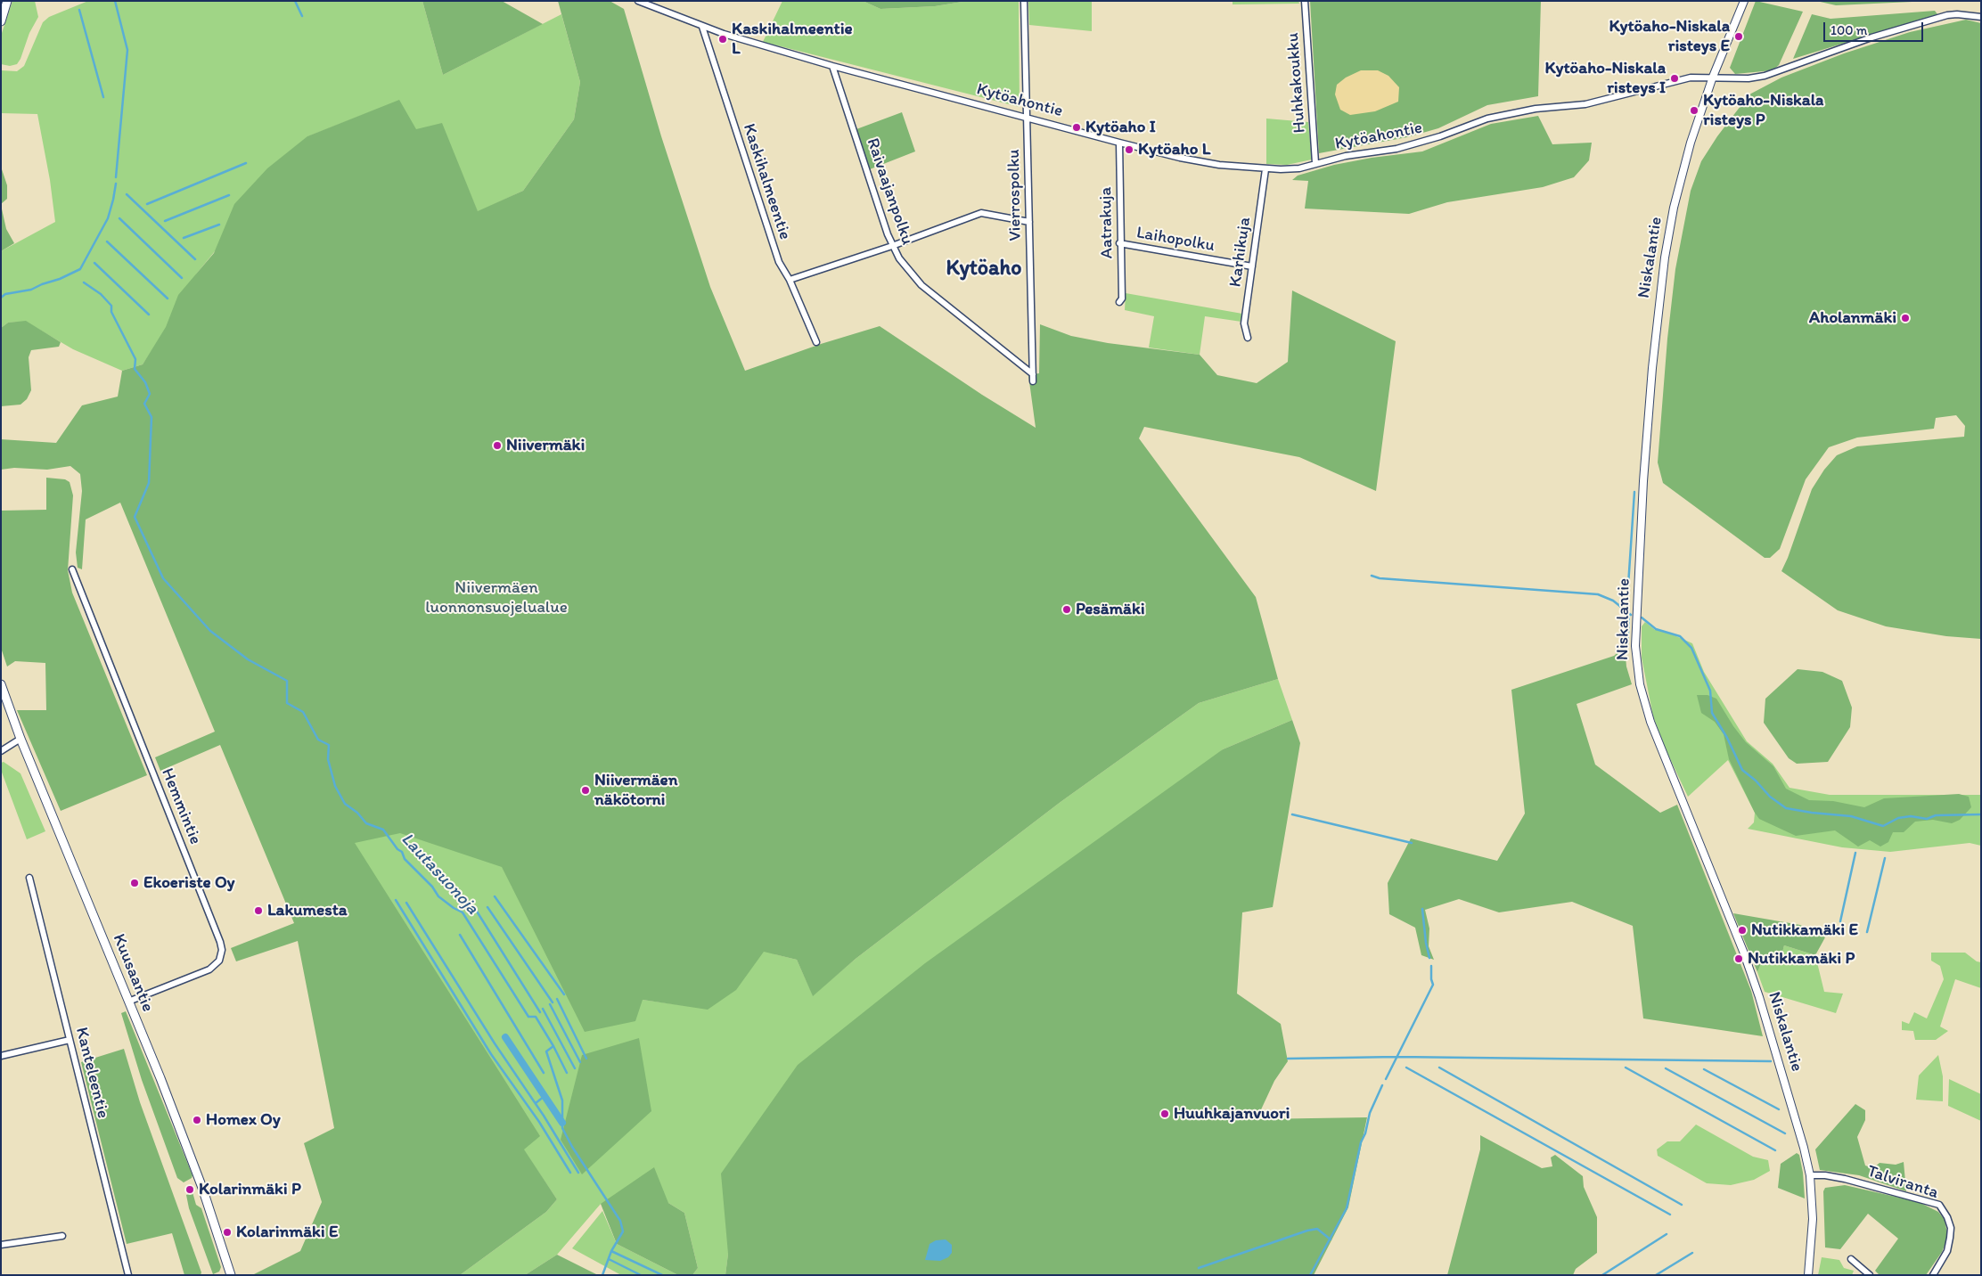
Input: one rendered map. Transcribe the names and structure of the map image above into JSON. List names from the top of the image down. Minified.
{"streets":{"main road":["Kuusaantie"],"street":["Huhkakoukku","Kytöahontie","Kaskihalmeentie","Raivaajanpolku","Vierrospolku","Aatrakuja","Laihopolku","Karhikuja","Niskalantie","Hemmintie","Kanteleentie","Talviranta"]},"crossings":[["Huhkakoukku","Kytöahontie"],["Kytöahontie","Kaskihalmeentie"],["Kytöahontie","Raivaajanpolku"],["Kytöahontie","Vierrospolku"],["Kytöahontie","Aatrakuja"],["Kytöahontie","Karhikuja"],["Kytöahontie","Niskalantie"],["Raivaajanpolku","Vierrospolku"],["Aatrakuja","Laihopolku"],["Laihopolku","Karhikuja"],["Niskalantie","Talviranta"],["Hemmintie","Kuusaantie"]],"districts":["Kytöaho"],"water":["Lautasuonoja"],"parks":["Niivermäen luonnonsuojelualue"],"places":["Kytöaho-Niskala risteys E","Kaskihalmeentie L","Kytöaho-Niskala risteys I","Kytöaho-Niskala risteys P","Kytöaho I","Kytöaho L","Aholanmäki","Niivermäki","Pesämäki","Niivermäen näkötorni","Ekoeriste Oy","Lakumesta","Nutikkamäki E","Nutikkamäki P","Huuhkajanvuori","Homex Oy","Kolarinmäki P","Kolarinmäki E"],"scale_bar":"100 m"}
